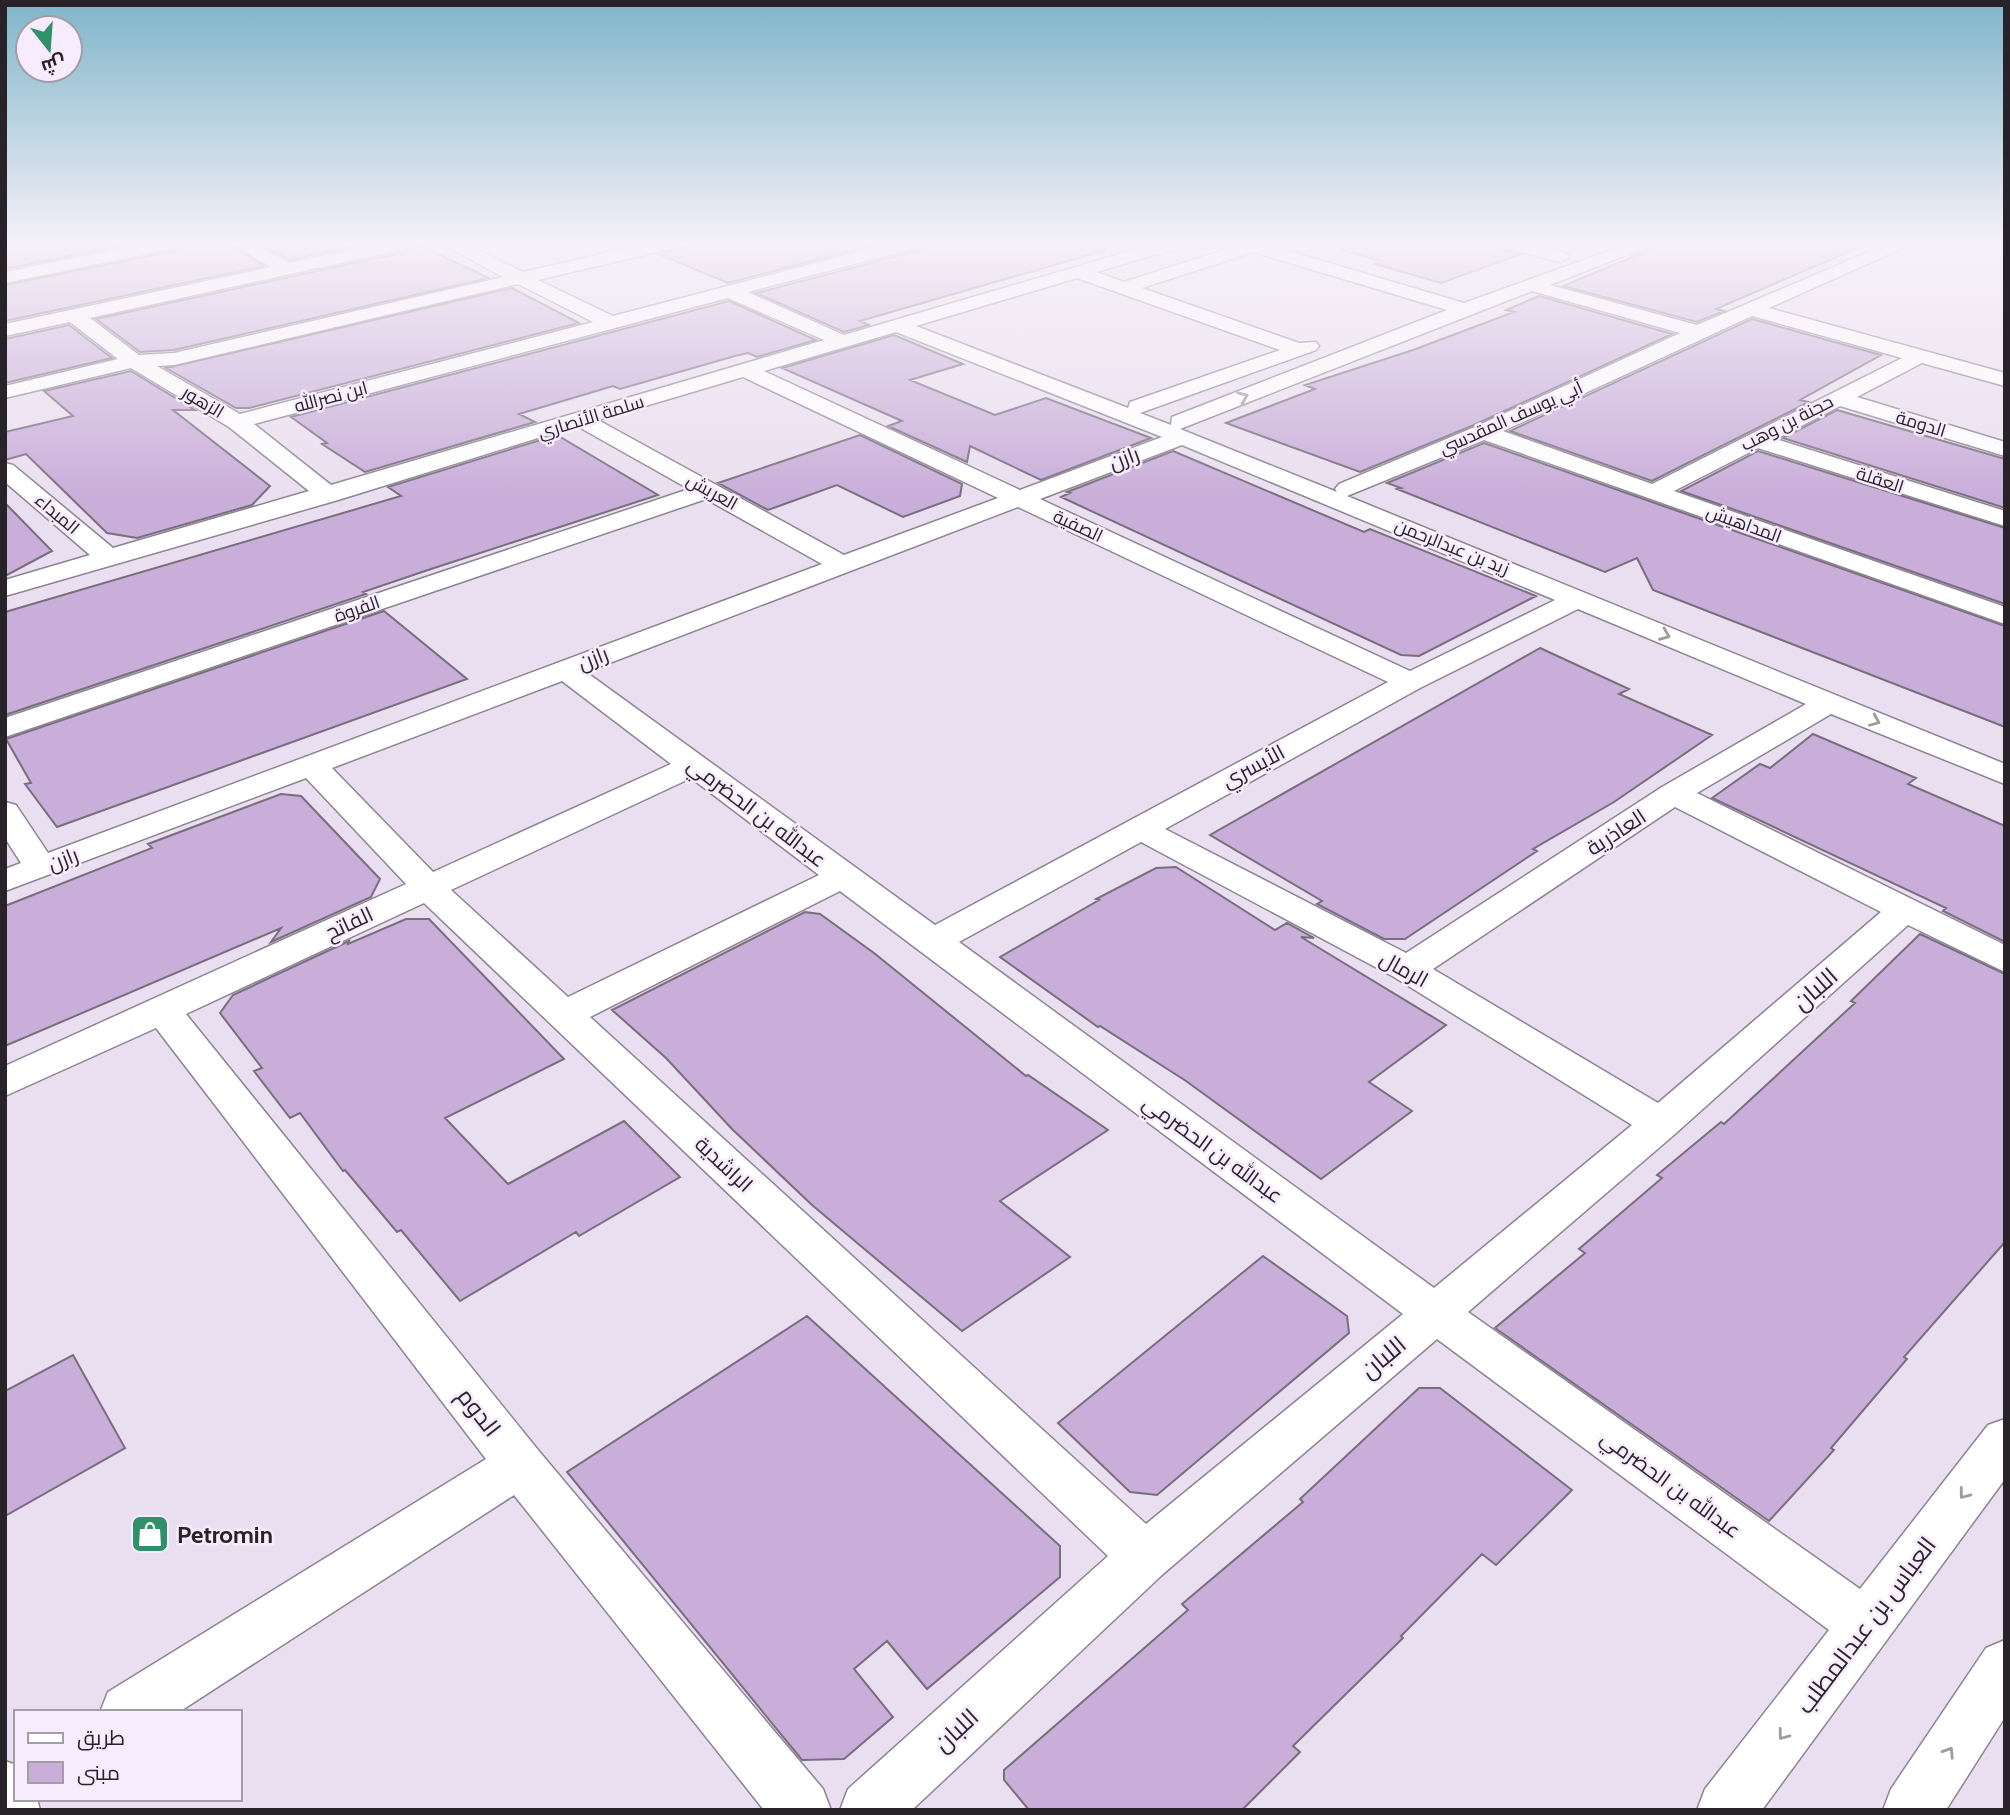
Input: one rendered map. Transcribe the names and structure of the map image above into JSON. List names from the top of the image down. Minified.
{"streets":{"street":["ابن نصرالله","الزهور","سلمة الأنصاري","أبي يوسف المقدسي","حجنة بن وهب","الدومة","رازن","العقلة","العريش","المبداء","المداهيش","الصفية","زيد بن عبدالرحمن","الفروة","الأيسري","عبدالله بن الحضرمي","العاذرية","الفاتح","الرمال","اللبان","الراشدية","الدوم","العباس بن عبدالمطلب"]},"crossings":[["ابن نصرالله","الزهور"],["الزهور","سلمة الأنصاري"],["سلمة الأنصاري","العريش"],["سلمة الأنصاري","المبداء"],["سلمة الأنصاري","الصفية"],["أبي يوسف المقدسي","المداهيش"],["أبي يوسف المقدسي","زيد بن عبدالرحمن"],["حجنة بن وهب","الدومة"],["حجنة بن وهب","العقلة"],["حجنة بن وهب","المداهيش"],["رازن","العريش"],["رازن","الصفية"],["رازن","زيد بن عبدالرحمن"],["رازن","عبدالله بن الحضرمي"],["رازن","الراشدية"],["العريش","الفروة"],["الصفية","الأيسري"],["زيد بن عبدالرحمن","الأيسري"],["زيد بن عبدالرحمن","العاذرية"],["الأيسري","عبدالله بن الحضرمي"],["الأيسري","الرمال"],["عبدالله بن الحضرمي","الفاتح"],["عبدالله بن الحضرمي","اللبان"],["عبدالله بن الحضرمي","العباس بن عبدالمطلب"],["العاذرية","الرمال"],["الفاتح","الراشدية"],["الفاتح","الدوم"],["الرمال","اللبان"],["اللبان","الراشدية"]],"places":{"shop":["Petromin"]},"legend":["طريق","مبنى"],"north":"bottom"}
